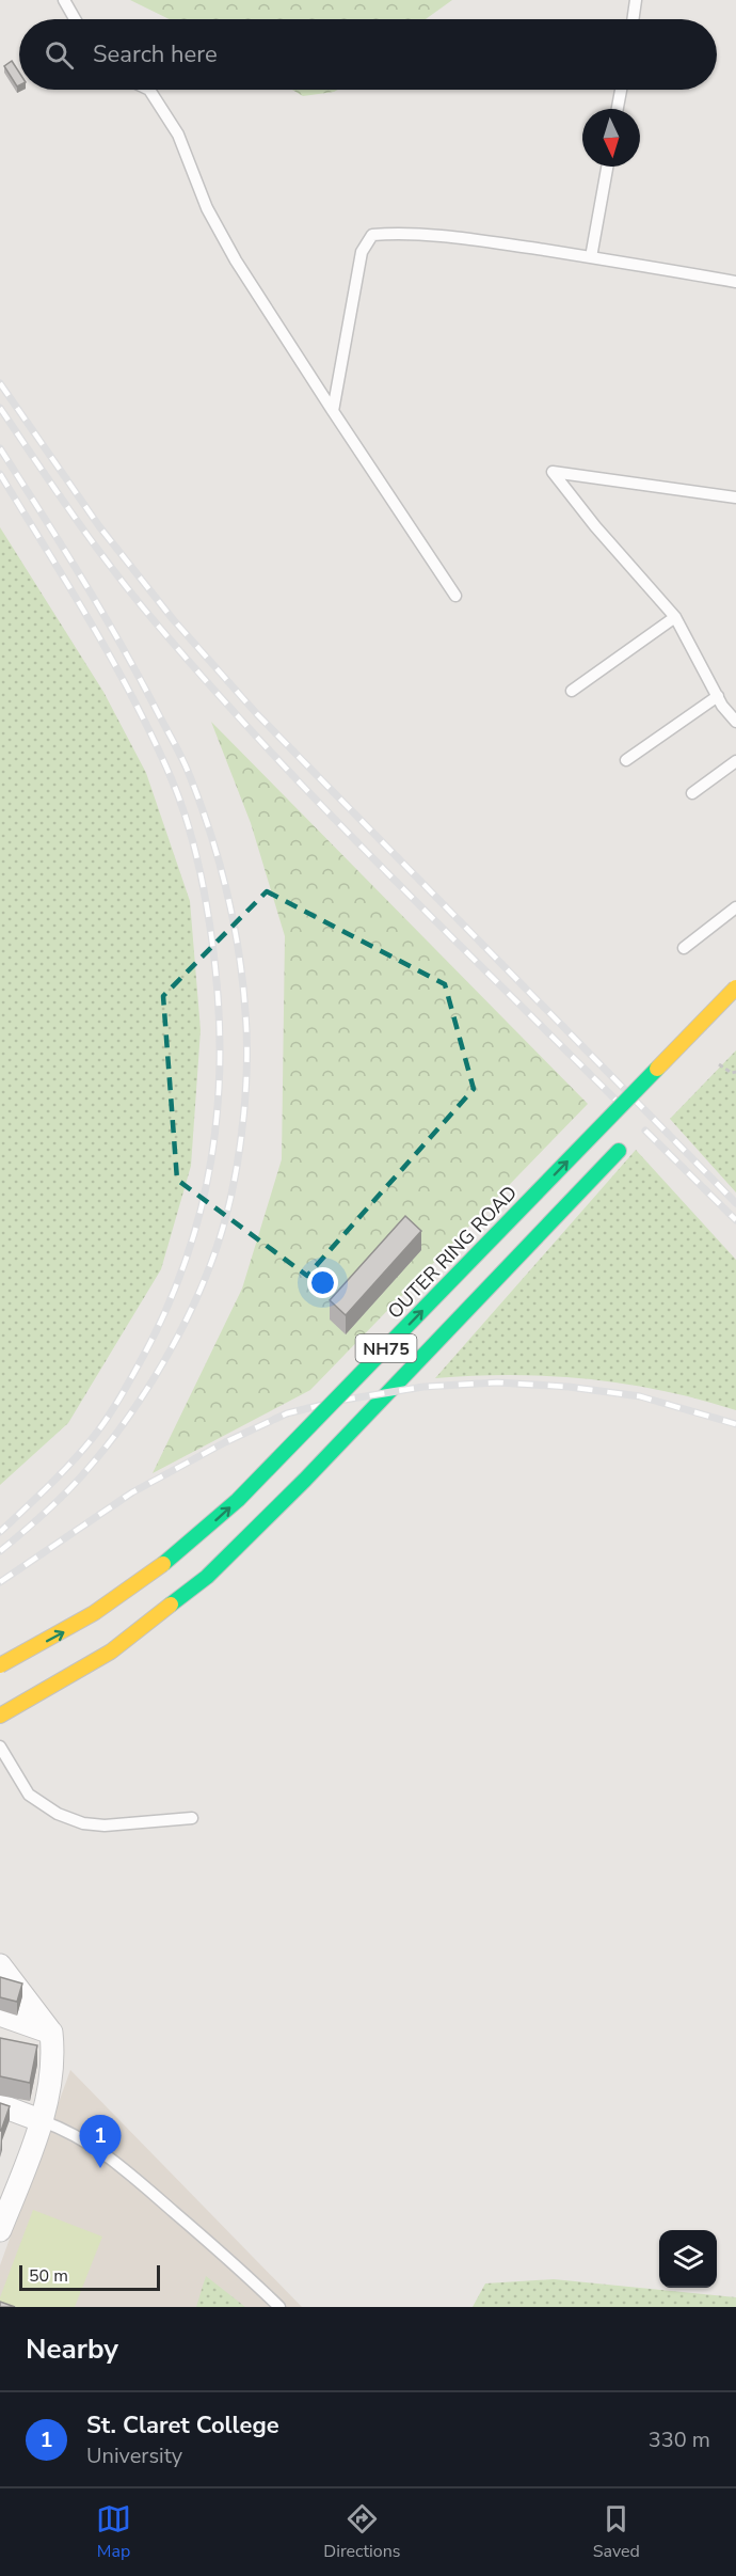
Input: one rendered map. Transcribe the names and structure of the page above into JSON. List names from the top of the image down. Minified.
{"streets":{"main road":["OUTER RING ROAD","NH75"]},"one_way":["OUTER RING ROAD"],"scale_bar":"50 m","north":"bottom","page":{"search":"Search here","pins":"1","scale":"50 m","heading":"Nearby","list":[{"mark":"1","name":"St. Claret College","note":"University","value":"330 m"}],"nav":["Map","Directions","Saved"]}}
